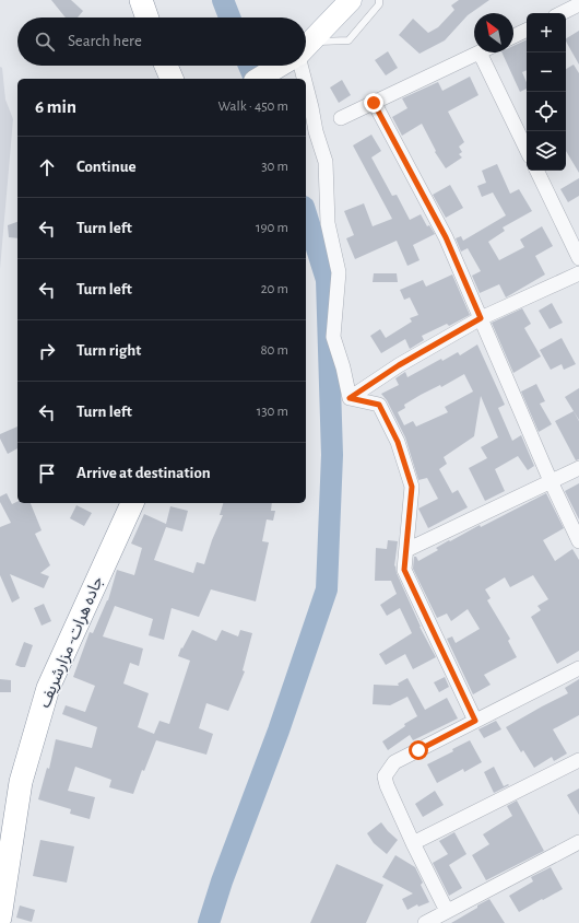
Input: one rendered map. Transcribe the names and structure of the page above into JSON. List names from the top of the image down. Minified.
{"streets":{"highway":["جاده هرات- مزارشریف"]},"north":"top left","page":{"map_buttons":["+","−"],"search":"Search here","heading":["6 min","Walk · 450 m"],"list":[["Continue","30 m"],["Turn left","190 m"],["Turn left","20 m"],["Turn right","80 m"],["Turn left","130 m"],"Arrive at destination"]}}
